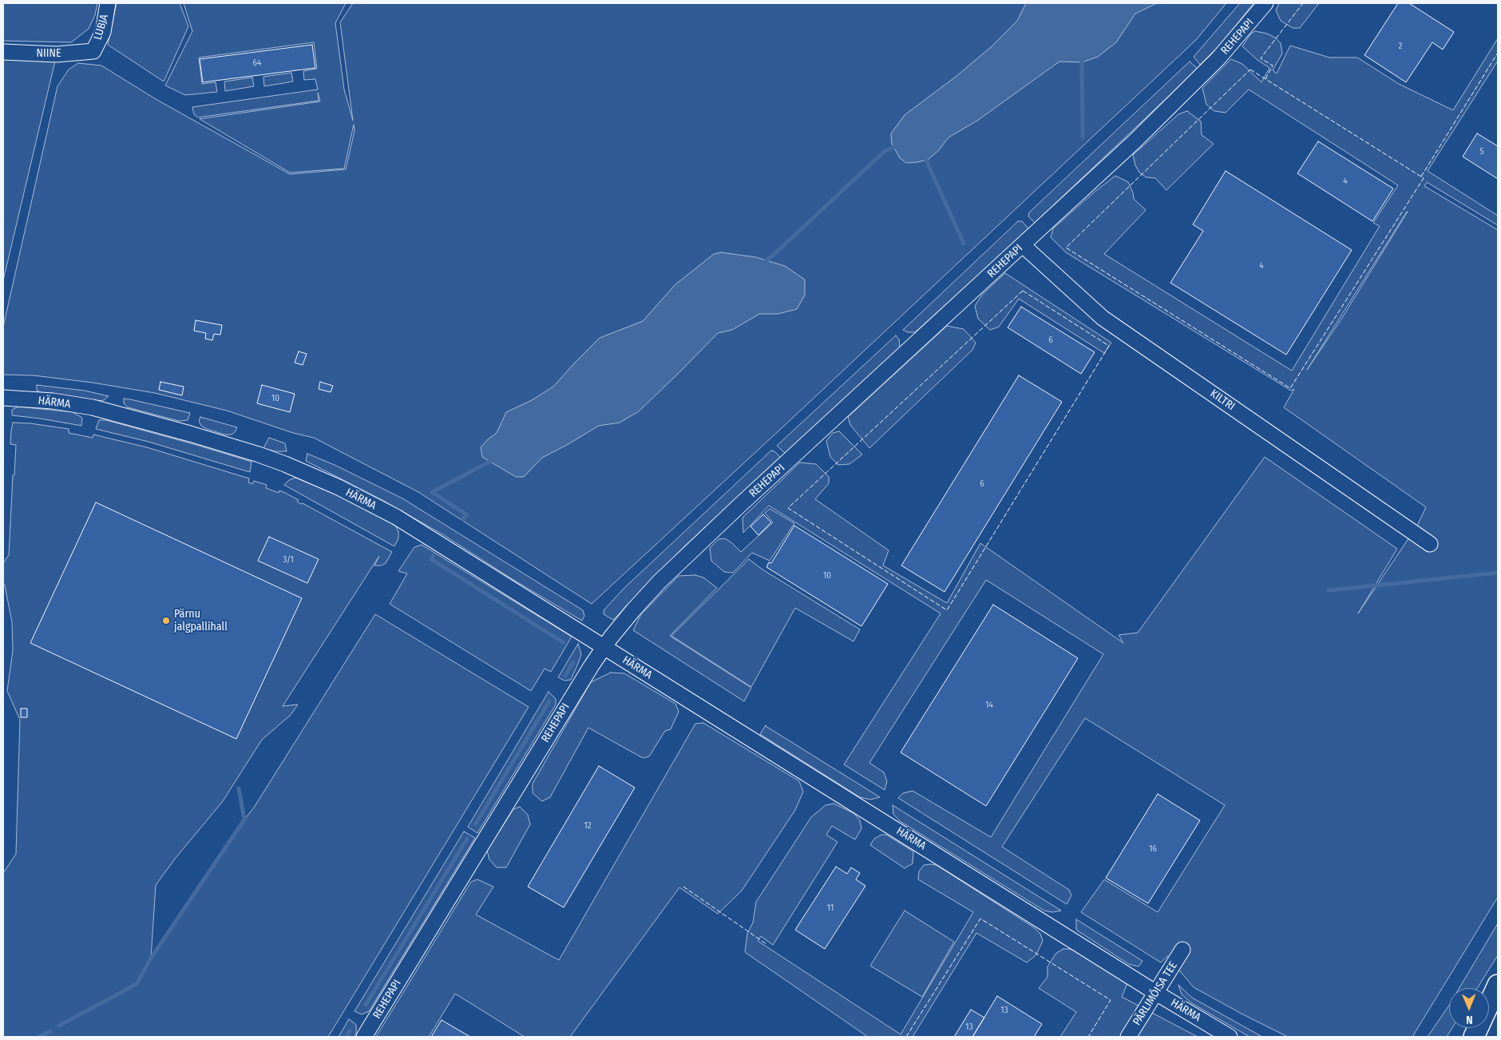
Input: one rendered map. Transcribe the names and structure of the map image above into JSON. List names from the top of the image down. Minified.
{"streets":{"street":["LUBJA","REHEPAPI","NIINE","KILTRI","HÄRMA","PÄRLIMÕISA TEE"]},"crossings":[["LUBJA","NIINE"],["REHEPAPI","KILTRI"],["REHEPAPI","HÄRMA"],["HÄRMA","PÄRLIMÕISA TEE"]],"places":["Pärnu jalgpallihall"],"house_numbers":["2","64","5","4","4","6","10","6","3/1","10","14","12","16","11","13","13"],"north":"bottom"}
